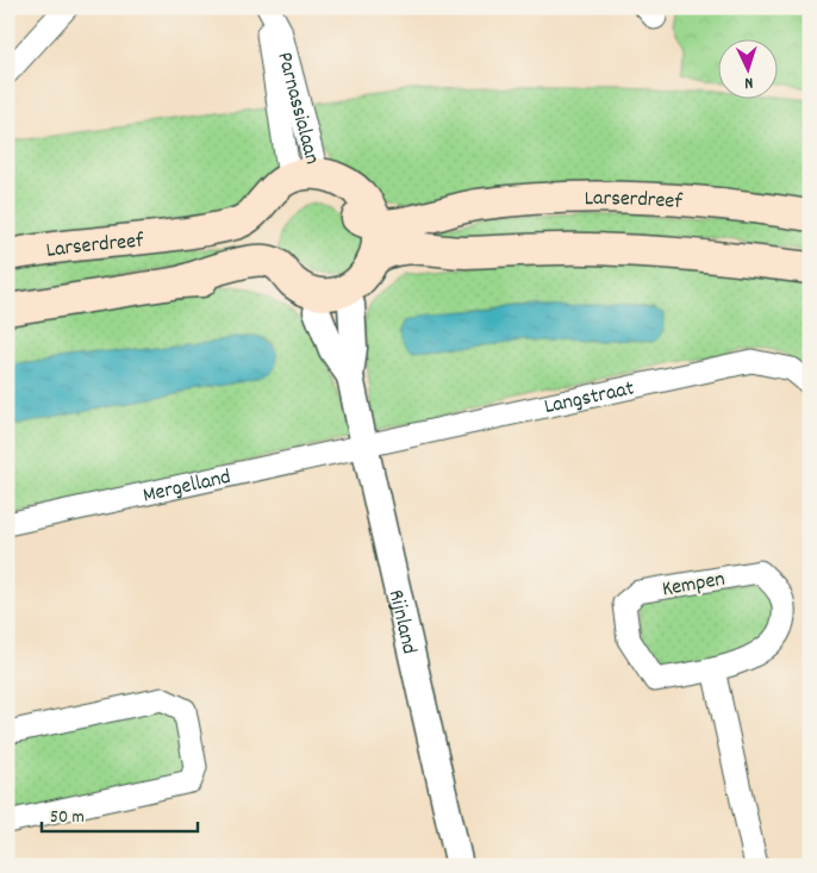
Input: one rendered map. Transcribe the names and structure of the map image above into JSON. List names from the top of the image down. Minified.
{"streets":{"main road":["Larserdreef"],"street":["Parnassialaan","Langstraat","Mergelland","Kempen","Rijnland"]},"crossings":[["Parnassialaan","Larserdreef"],["Langstraat","Mergelland"],["Langstraat","Rijnland"],["Mergelland","Rijnland"]],"scale_bar":"50 m","north":"bottom"}
